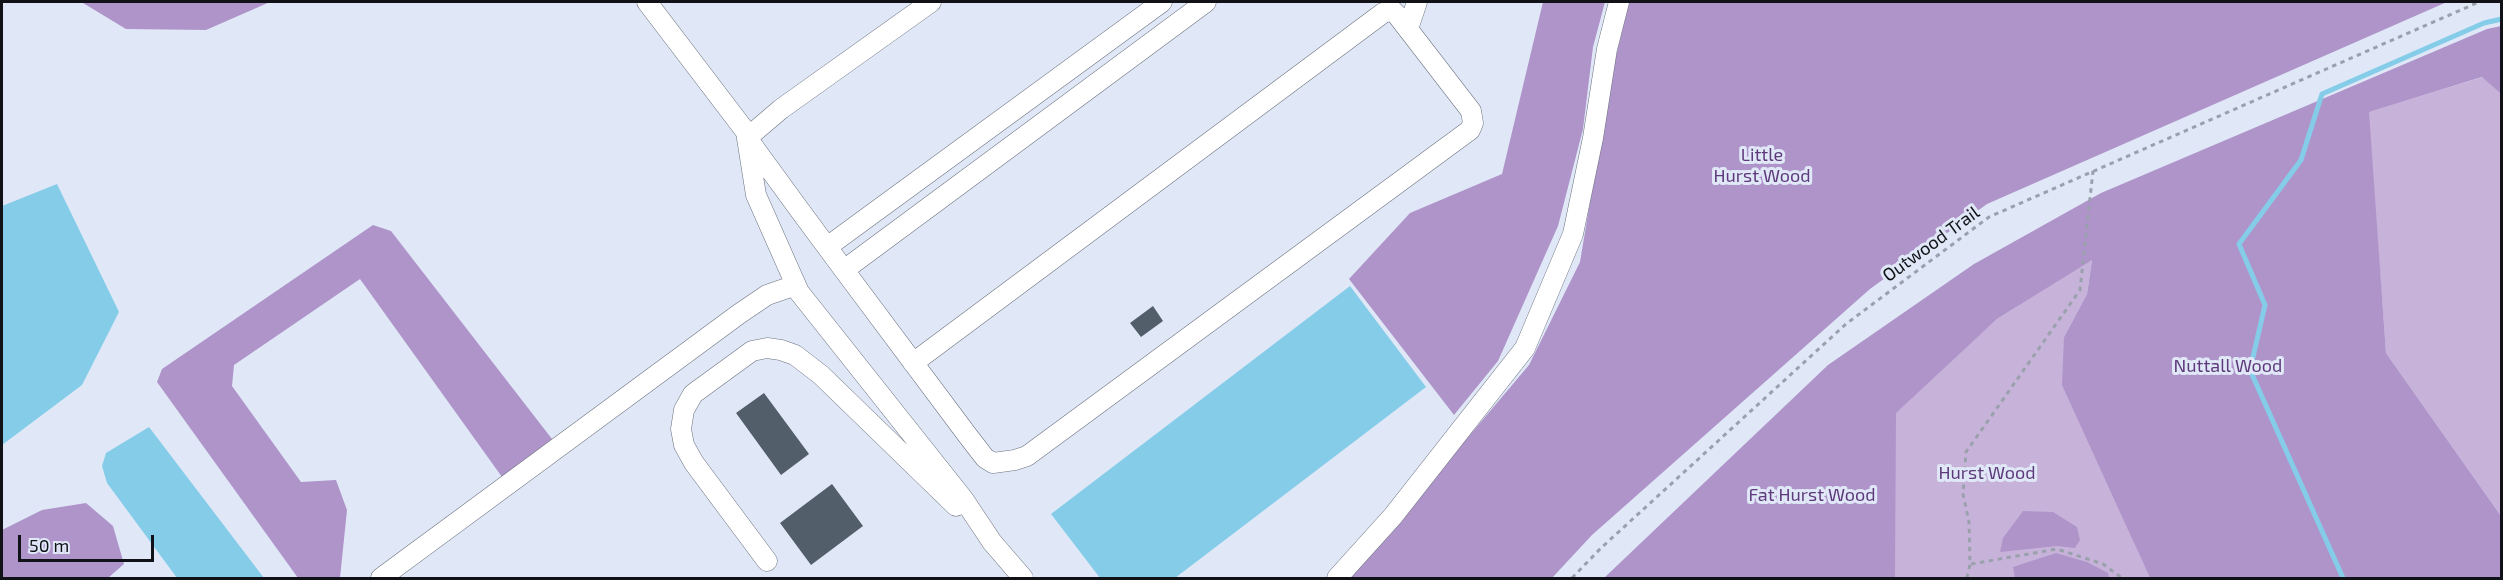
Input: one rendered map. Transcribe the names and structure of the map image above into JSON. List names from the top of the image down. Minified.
{"streets":{"path":["Outwood Trail"]},"parks":["Little Hurst Wood","Nuttall Wood","Hurst Wood","Fat Hurst Wood"],"scale_bar":"50 m"}
